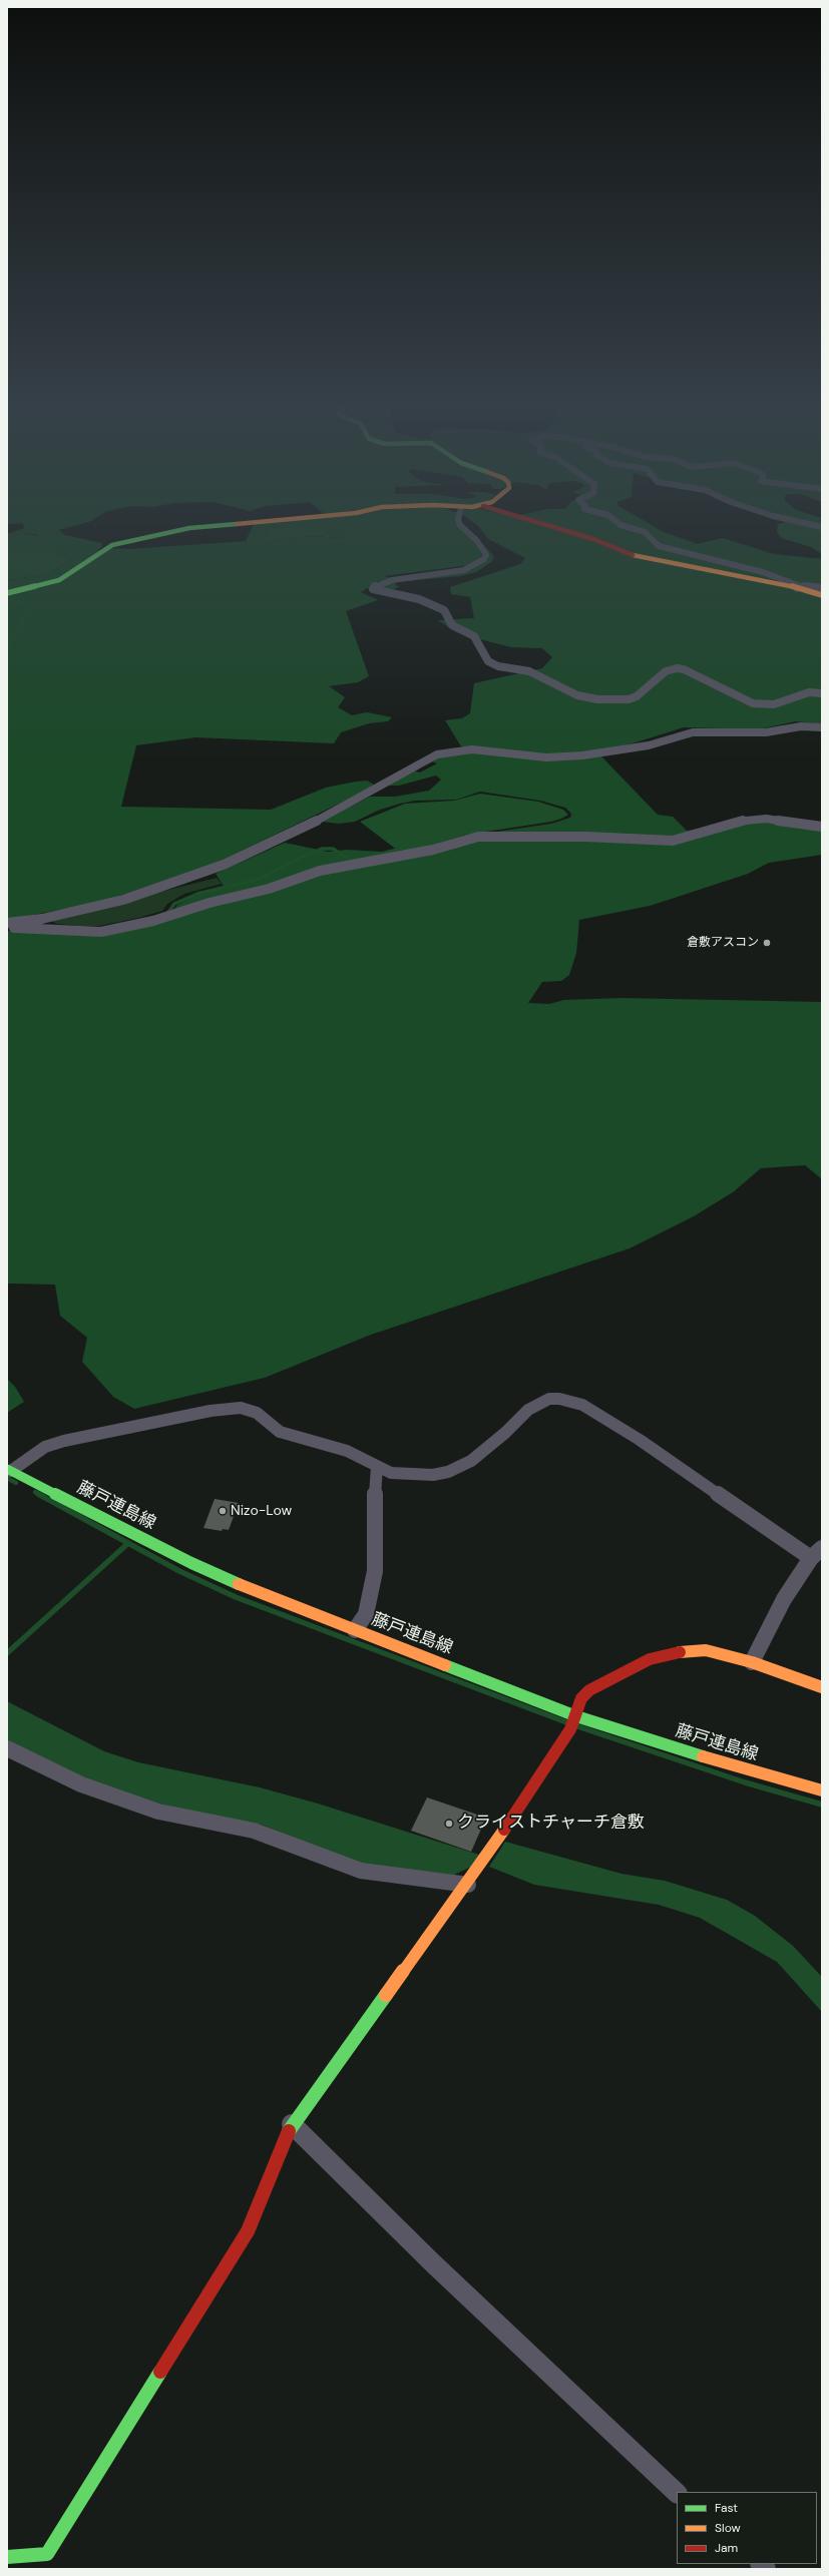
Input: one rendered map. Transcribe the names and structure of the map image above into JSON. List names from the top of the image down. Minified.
{"streets":{"street":["藤戸連島線"]},"places":["倉敷アスコン","Nizo-Low","クライストチャーチ倉敷"],"legend":["Fast","Slow","Jam"]}
